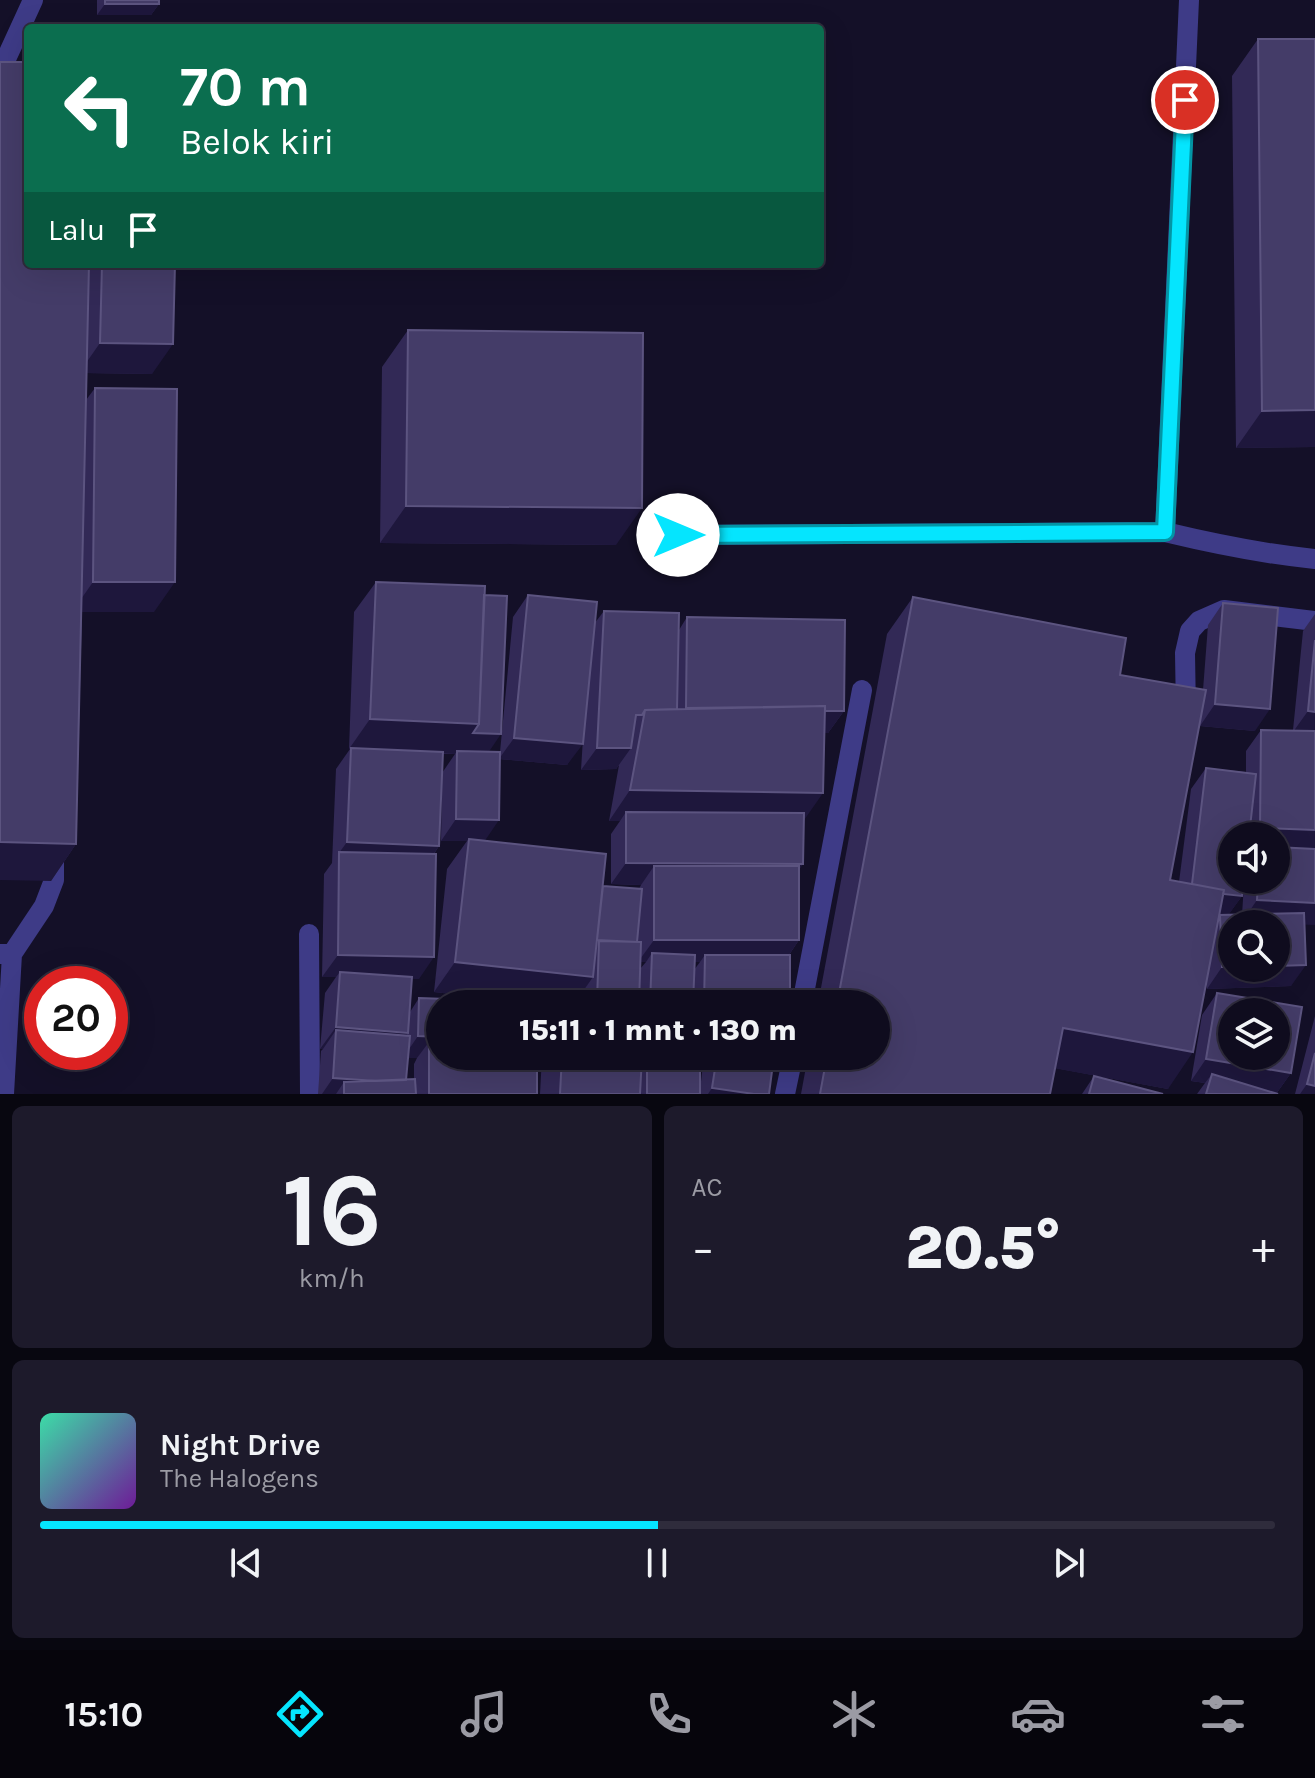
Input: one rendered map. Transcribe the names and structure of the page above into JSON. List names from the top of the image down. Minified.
{"page":{"turn":["70 m","Belok kiri"],"then":"Lalu","limit":"20","trip":"15:11 · 1 mnt · 130 m","tile":[["16","km/h"],"AC"],"heat":["−","20.5°","+"],"song":["Night Drive","The Halogens"],"tabs":"15:10"}}
